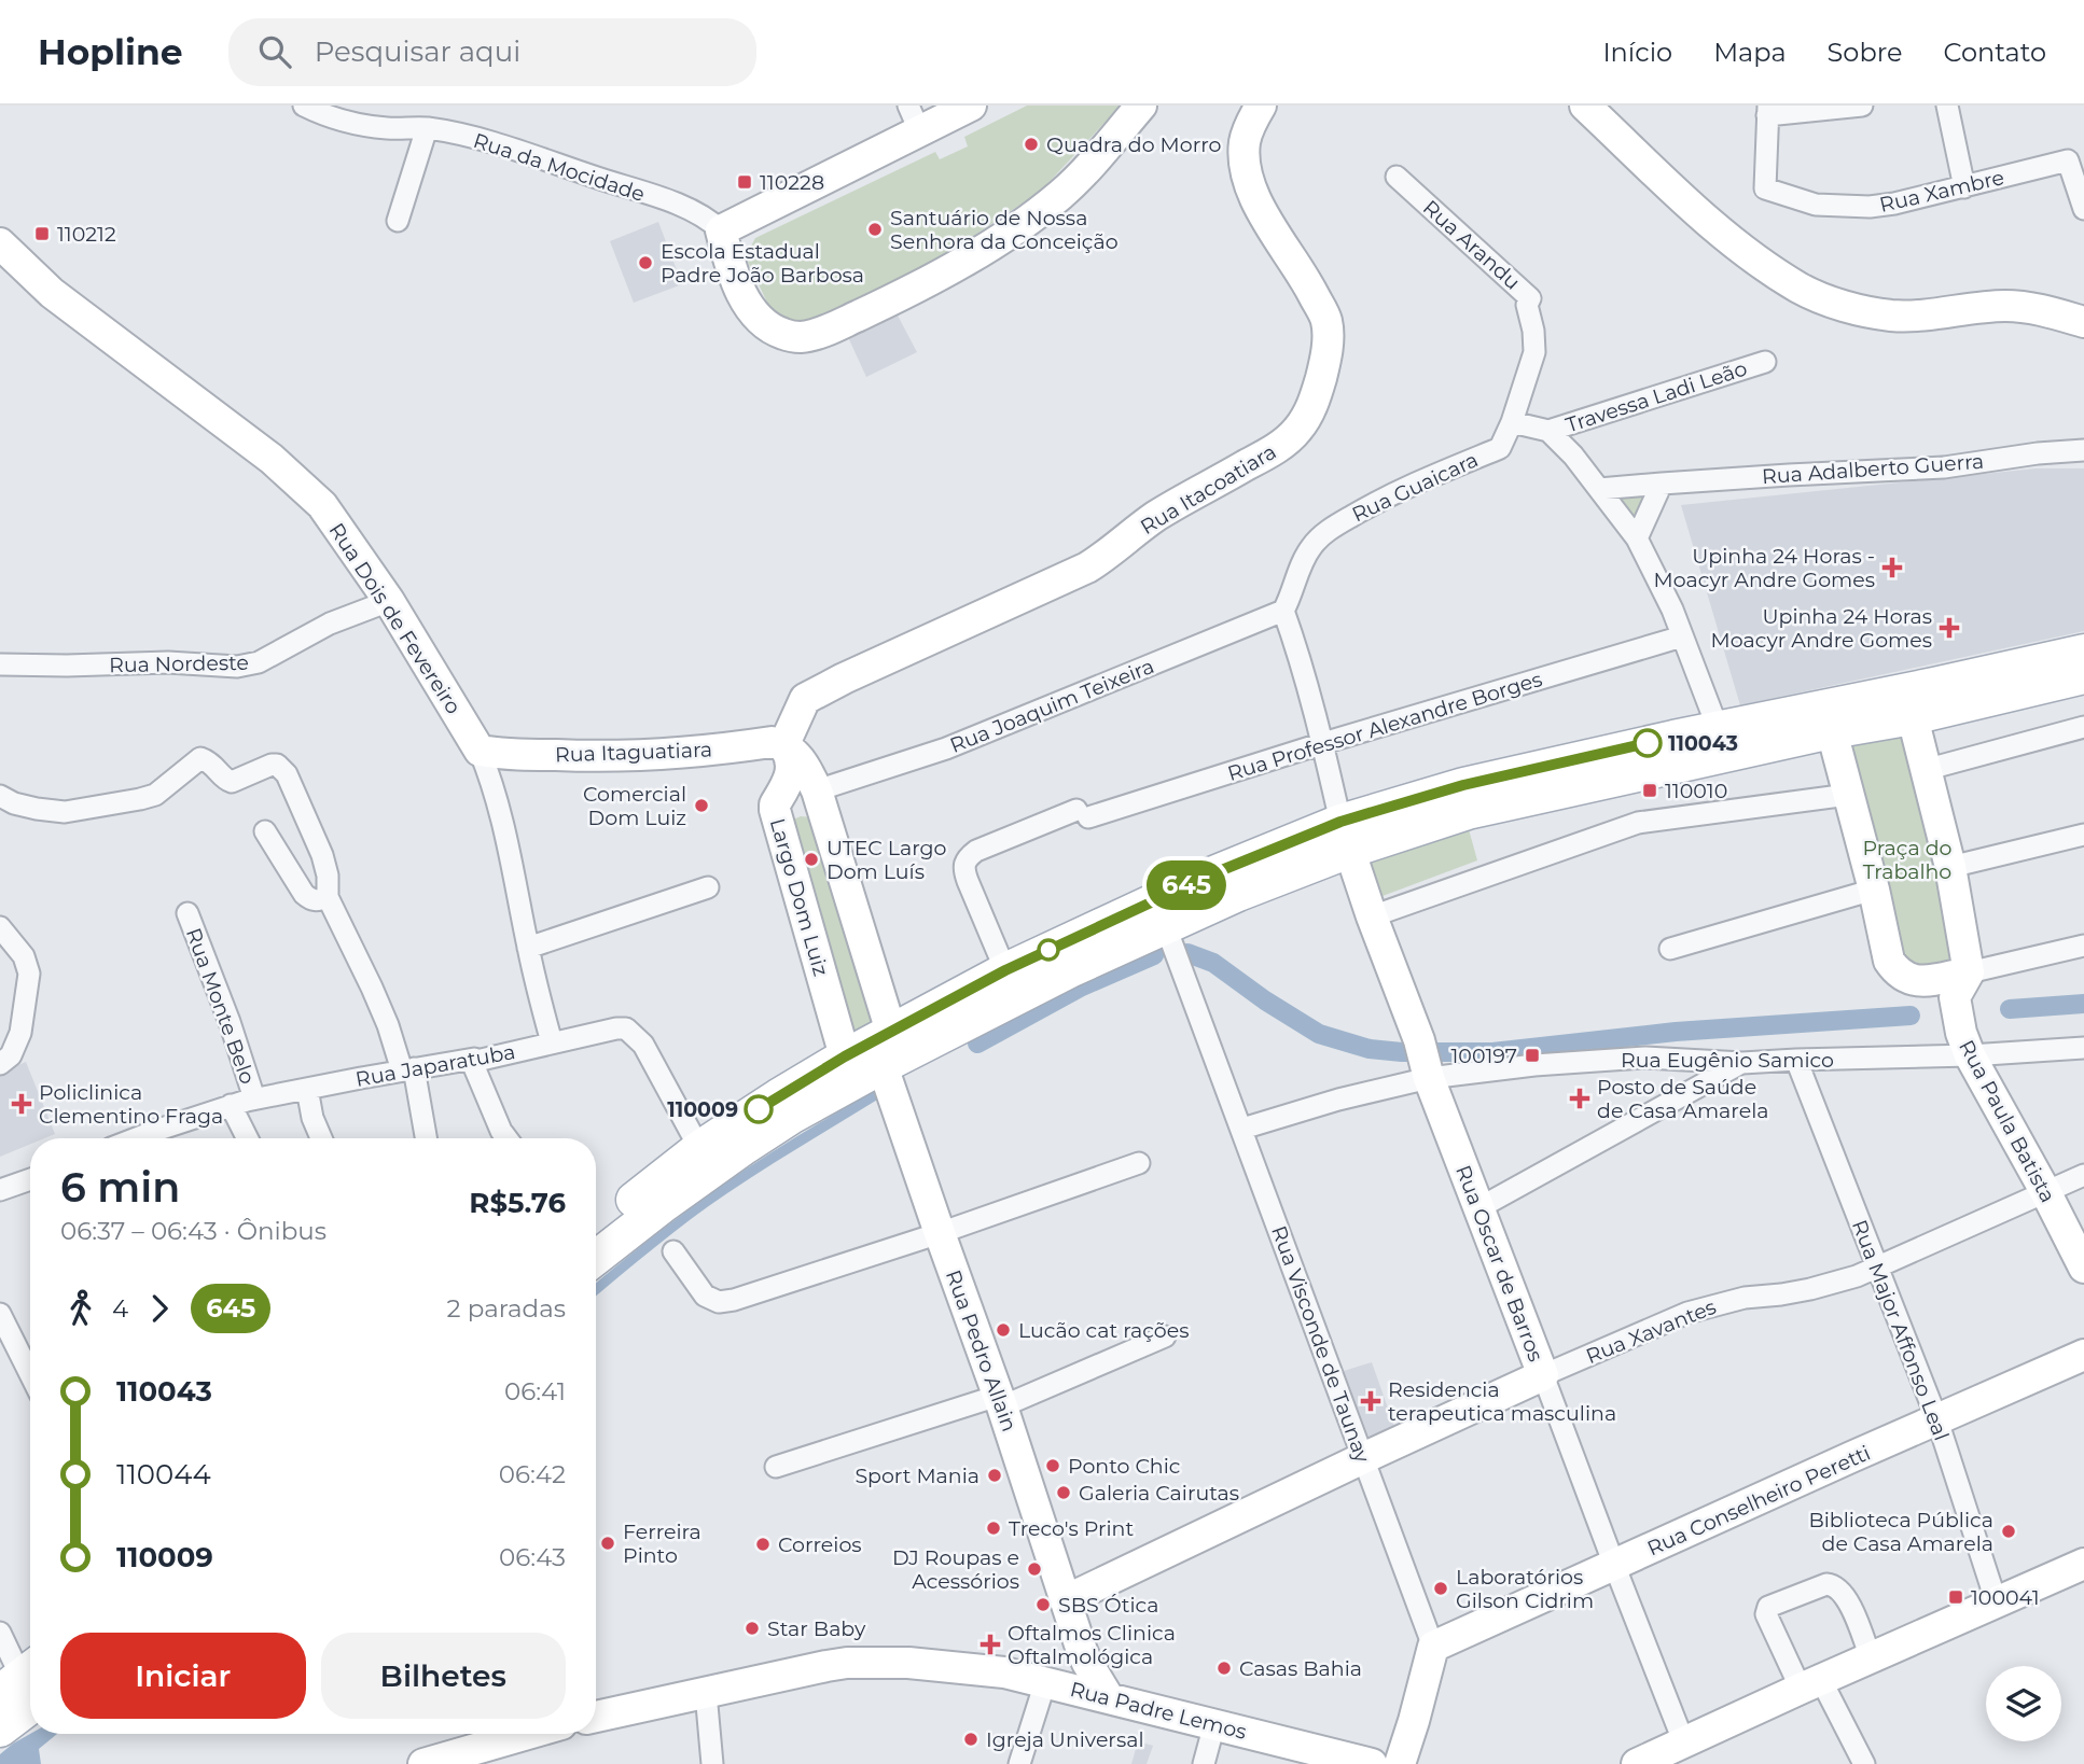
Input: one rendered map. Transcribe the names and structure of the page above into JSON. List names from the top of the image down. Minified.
{"streets":{"street":["Rua da Mocidade","Rua Xambre","Rua Arandu","Travessa Ladi Leão","Rua Adalberto Guerra","Rua Guaicara","Rua Itacoatiara","Rua Dois de Fevereiro","Rua Nordeste","Rua Joaquim Teixeira","Rua Professor Alexandre Borges","Rua Itaguatiara","Largo Dom Luiz","Rua Monte Belo","Rua Eugênio Samico","Rua Japaratuba","Rua Paula Batista","Rua Oscar de Barros","Rua Major Affonso Leal","Rua Xavantes","Rua Visconde de Taunay","Rua Pedro Allain","Rua Conselheiro Peretti","Rua Padre Lemos"]},"crossings":[["Rua Arandu","Rua Guaicara"],["Rua Guaicara","Rua Joaquim Teixeira"],["Rua Itacoatiara","Rua Itaguatiara"],["Rua Itacoatiara","Largo Dom Luiz"],["Rua Dois de Fevereiro","Rua Nordeste"],["Rua Dois de Fevereiro","Rua Itaguatiara"],["Rua Dois de Fevereiro","Rua Japaratuba"],["Rua Itaguatiara","Largo Dom Luiz"],["Rua Monte Belo","Rua Japaratuba"],["Rua Eugênio Samico","Rua Paula Batista"],["Rua Eugênio Samico","Rua Oscar de Barros"],["Rua Eugênio Samico","Rua Major Affonso Leal"],["Rua Eugênio Samico","Rua Visconde de Taunay"],["Rua Paula Batista","Rua Xavantes"],["Rua Oscar de Barros","Rua Xavantes"],["Rua Oscar de Barros","Rua Conselheiro Peretti"],["Rua Major Affonso Leal","Rua Xavantes"],["Rua Major Affonso Leal","Rua Conselheiro Peretti"],["Rua Xavantes","Rua Visconde de Taunay"],["Rua Xavantes","Rua Pedro Allain"],["Rua Visconde de Taunay","Rua Conselheiro Peretti"],["Rua Pedro Allain","Rua Padre Lemos"]],"parks":["Praça do Trabalho"],"places":{"other":["Quadra do Morro","Santuário de Nossa Senhora da Conceição","Escola Estadual Padre João Barbosa","110043","Comercial Dom Luiz","UTEC Largo Dom Luís","110009","Lucão cat rações","Ponto Chic","Sport Mania","Galeria Cairutas","Treco's Print","Biblioteca Pública de Casa Amarela","Ferreira Pinto","Correios","DJ Roupas e Acessórios","Laboratórios Gilson Cidrim","SBS Ótica","Star Baby","Casas Bahia","Igreja Universal"],"transit":["110228","110212","110010","100197","100041"],"health":["Upinha 24 Horas - Moacyr Andre Gomes","Upinha 24 Horas Moacyr Andre Gomes","Posto de Saúde de Casa Amarela","Policlinica Clementino Fraga","Residencia terapeutica masculina","Oftalmos Clinica Oftalmológica"]},"lines":["bus line 645"],"page":{"header":"Hopline","search":"Pesquisar aqui","nav":["Início","Mapa","Sobre","Contato"],"on_map":"645","heading":["6 min","06:37 – 06:43 · Ônibus","R$5.76"],"legs":["4","645","2 paradas"],"list":[{"name":"110043","value":"06:41"},{"name":"110044","value":"06:42"},{"name":"110009","value":"06:43"}],"buttons":["Iniciar","Bilhetes"]}}
